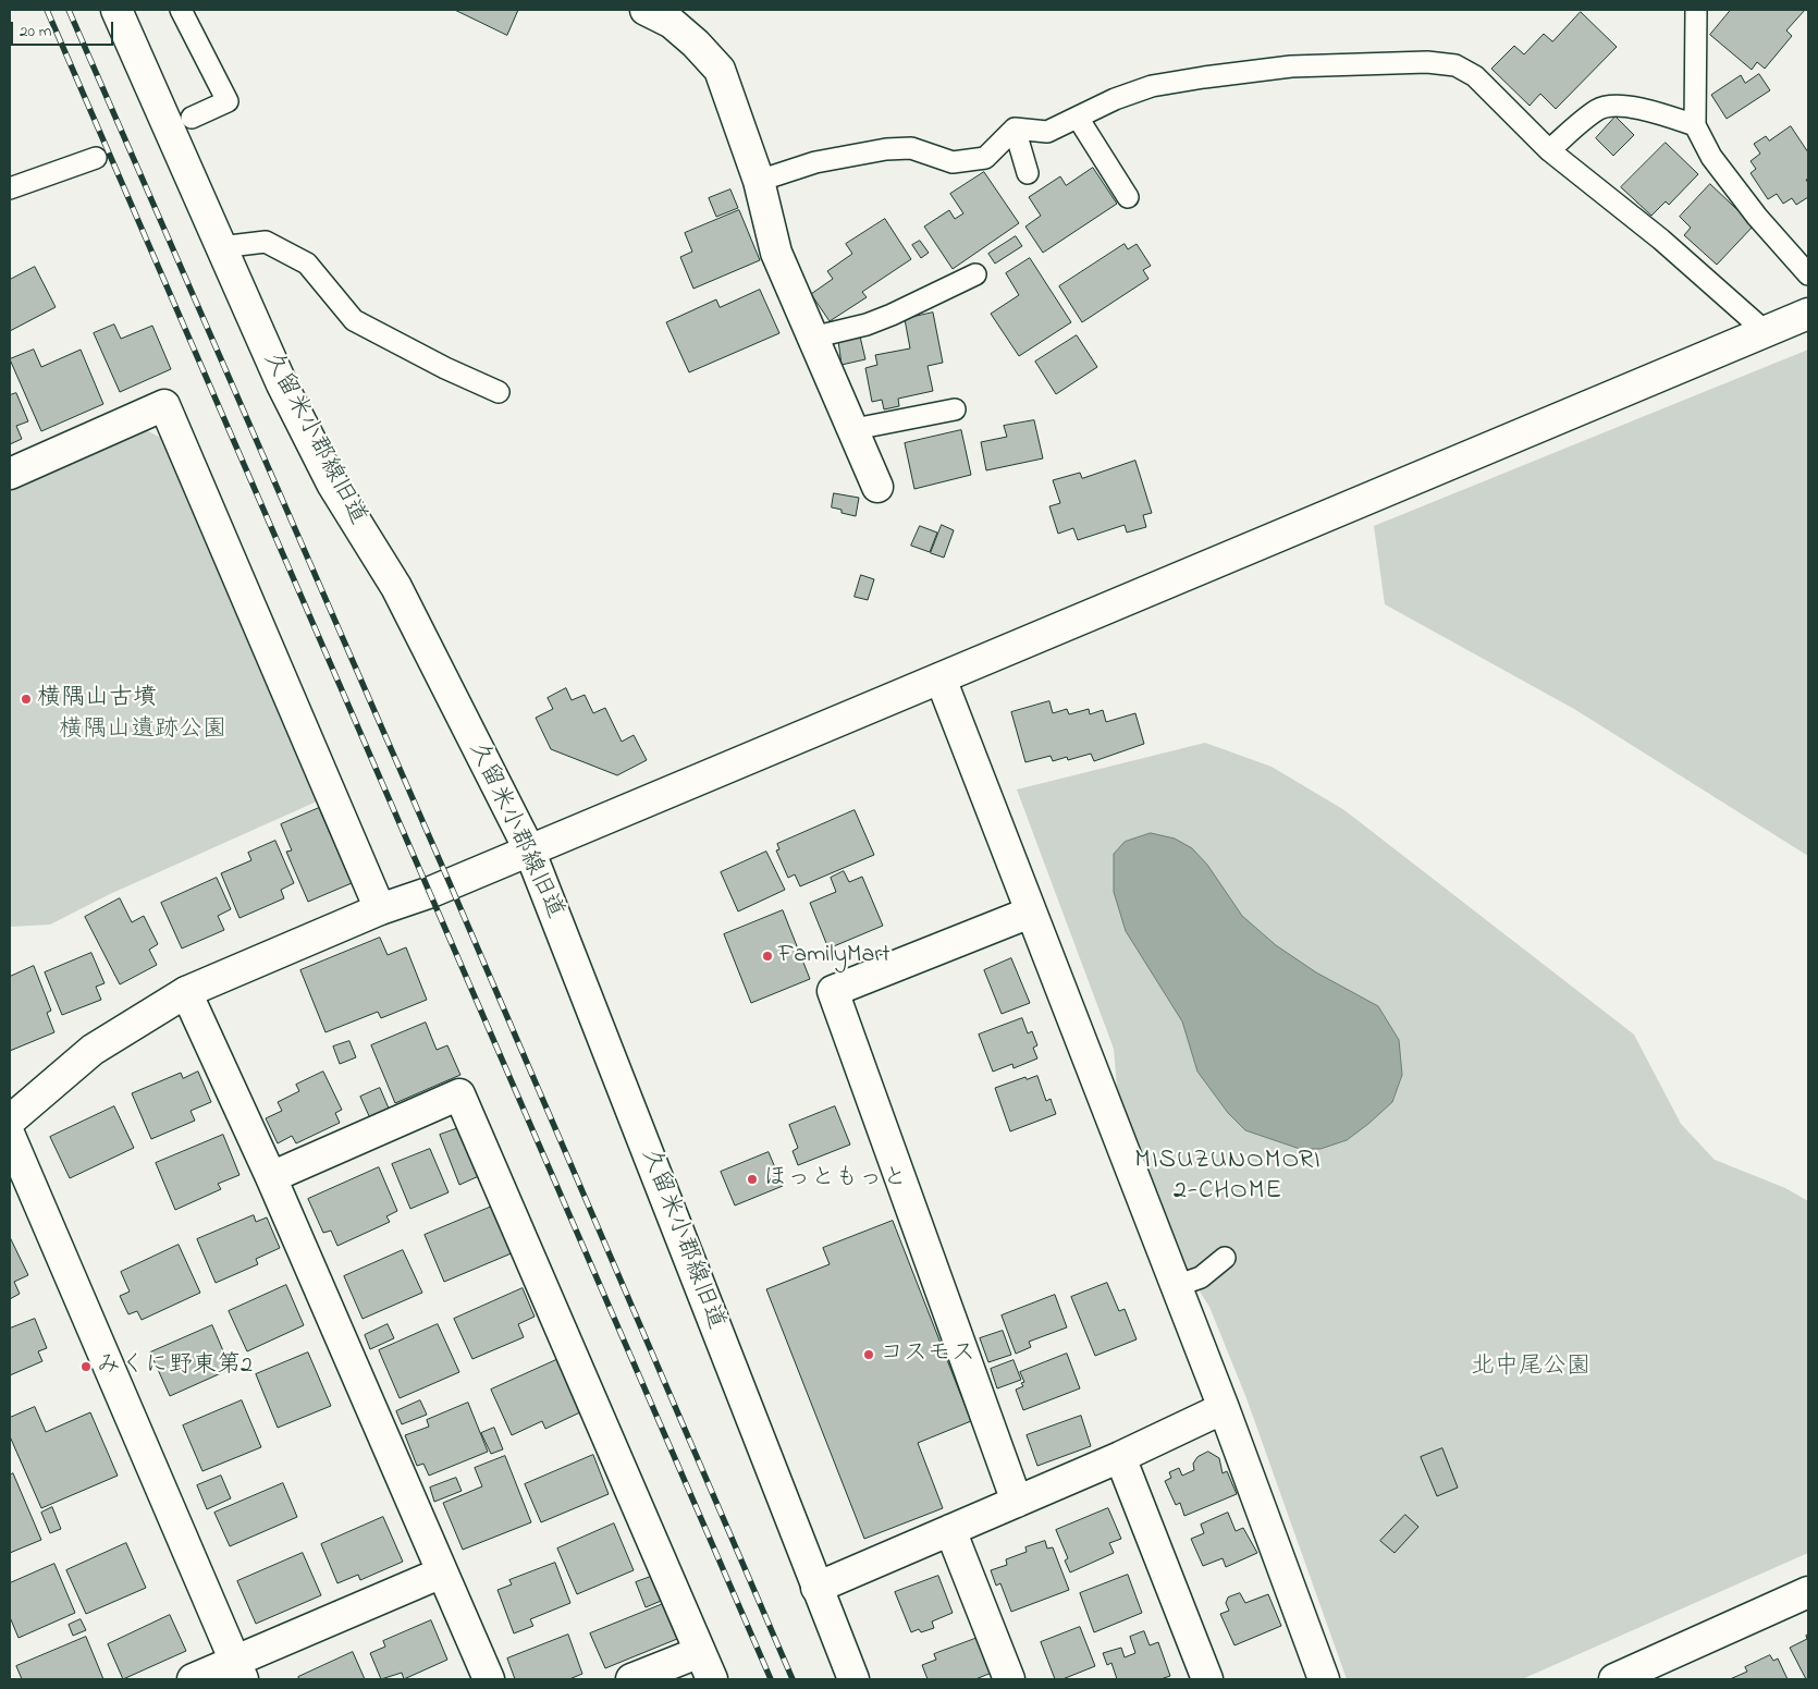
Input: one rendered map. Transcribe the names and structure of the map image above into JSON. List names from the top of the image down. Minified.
{"streets":{"street":["久留米小郡線旧道"]},"districts":["MISUZUNOMORI 2-CHOME"],"parks":["横隅山遺跡公園","北中尾公園"],"places":["横隅山古墳","FamilyMart","ほっともっと","コスモス","みくに野東第2"],"scale_bar":"20 m"}
